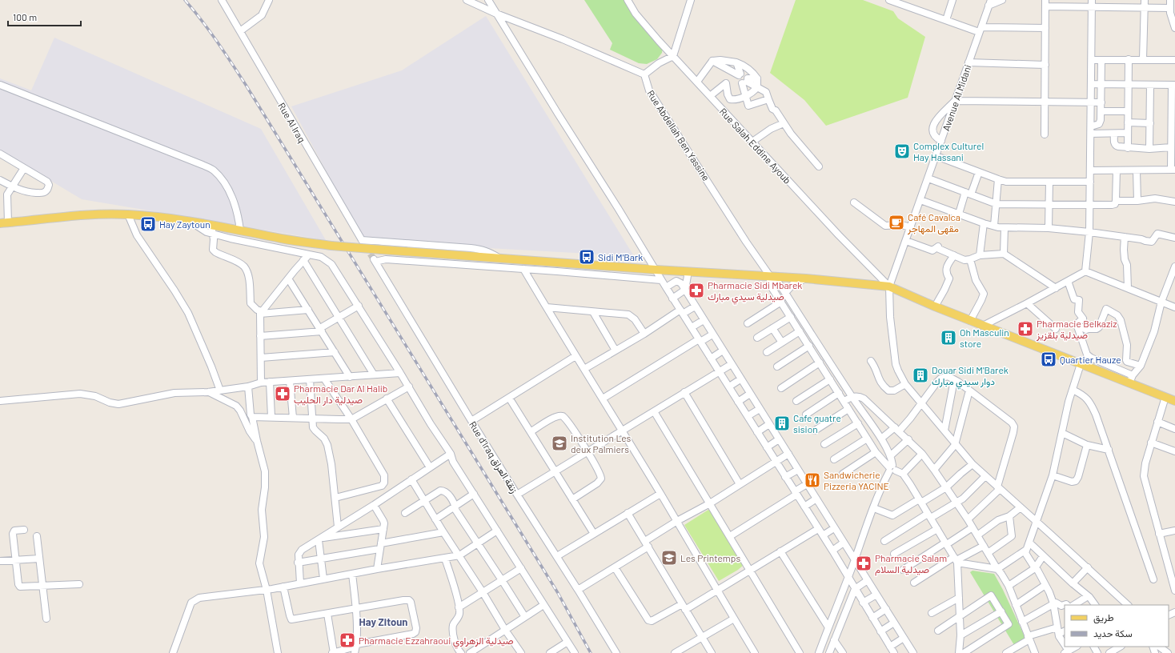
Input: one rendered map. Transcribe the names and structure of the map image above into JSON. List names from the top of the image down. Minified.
{"streets":{"street":["Avenue Al Midani","Rue Al Iraq","Rue Abdellah Ben Yassine","Rue Salah Eddine Ayoub","Rue d'Iraq زنقة العراق"]},"crossings":[["Avenue Al Midani","Rue Salah Eddine Ayoub"]],"districts":["Hay Zitoun"],"places":{"theatre":["Complex Culturel Hay Hassani"],"cafe":["Café Cavalca مقهى المهاجر"],"bus stop":["Hay Zaytoun","Sidi M'Bark","Quartier Hauze"],"pharmacy":["Pharmacie Sidi Mbarek صيدلية سيدي مبارك","Pharmacie Belkaziz صيدلية بلقزيز","Pharmacie Dar Al Halib صيدلية دار الحليب","Pharmacie Salam صيدلية السلام","Pharmacie Ezzahraoui صيدلية الزهراوي"],"building":["Oh Masculin store","Douar Sidi M'Barek دوار سيدي مبارك","Cafe guatre sision"],"school or university":["Institution Les deux Palmiers","Les Printemps"],"restaurant":["Sandwicherie Pizzeria YACINE"]},"legend":["طريق","سكة حديد"],"scale_bar":"100 m"}
